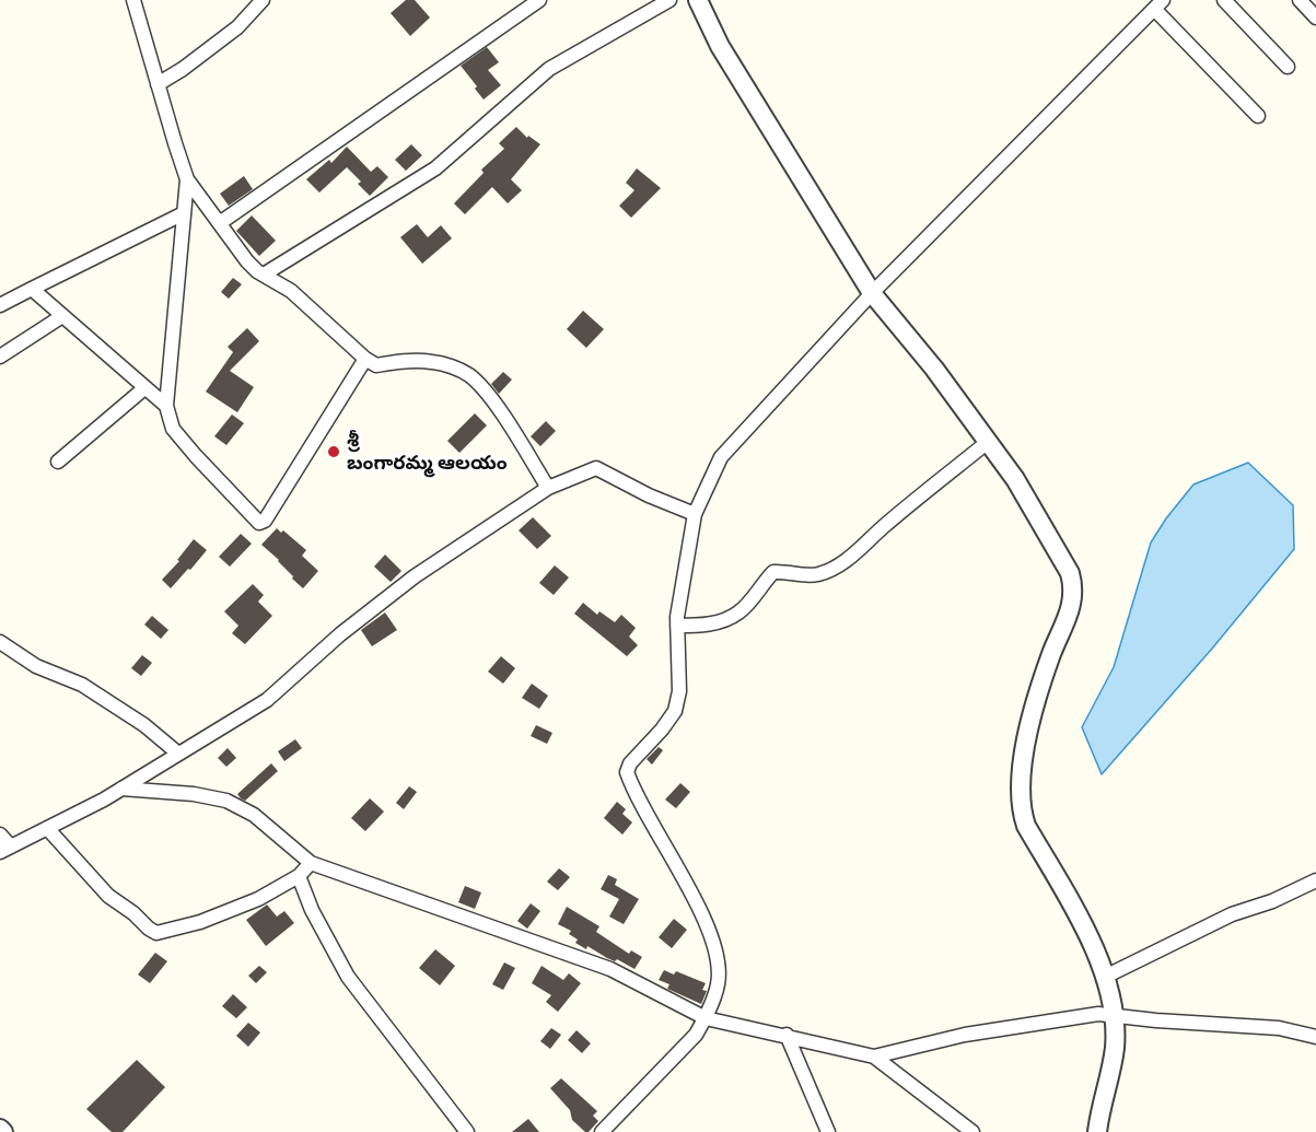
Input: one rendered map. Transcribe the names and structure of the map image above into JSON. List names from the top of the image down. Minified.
{"places":["శ్రీ బంగారమ్మ ఆలయం"]}
